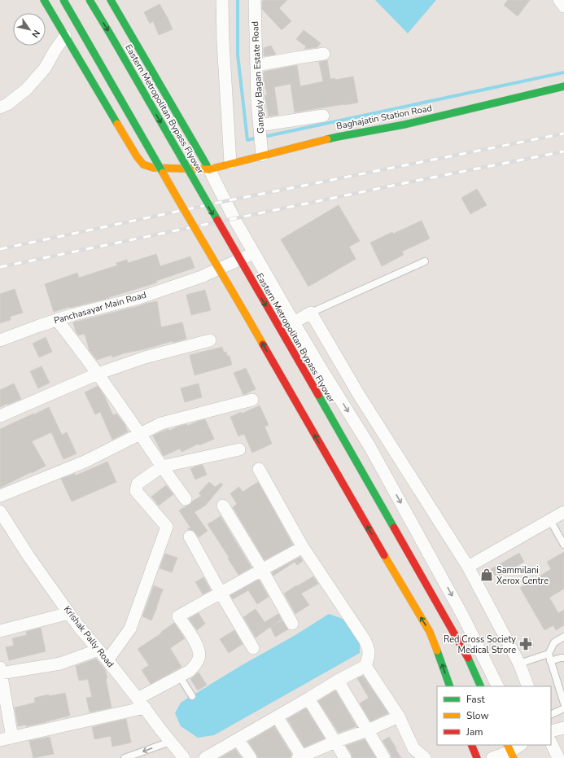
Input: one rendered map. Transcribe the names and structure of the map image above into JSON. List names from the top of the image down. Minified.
{"streets":{"main road":["Eastern Metropolitan Bypass Flyover","Baghajatin Station Road"],"street":["Ganguly Bagan Estate Road","Panchasayar Main Road","Krishak Pally Road"]},"crossings":[["Ganguly Bagan Estate Road","Baghajatin Station Road"]],"places":{"shop":["Sammilani Xerox Centre"],"pharmacy":["Red Cross Society Medical Strore"]},"legend":["Fast","Slow","Jam"],"north":"bottom right"}
